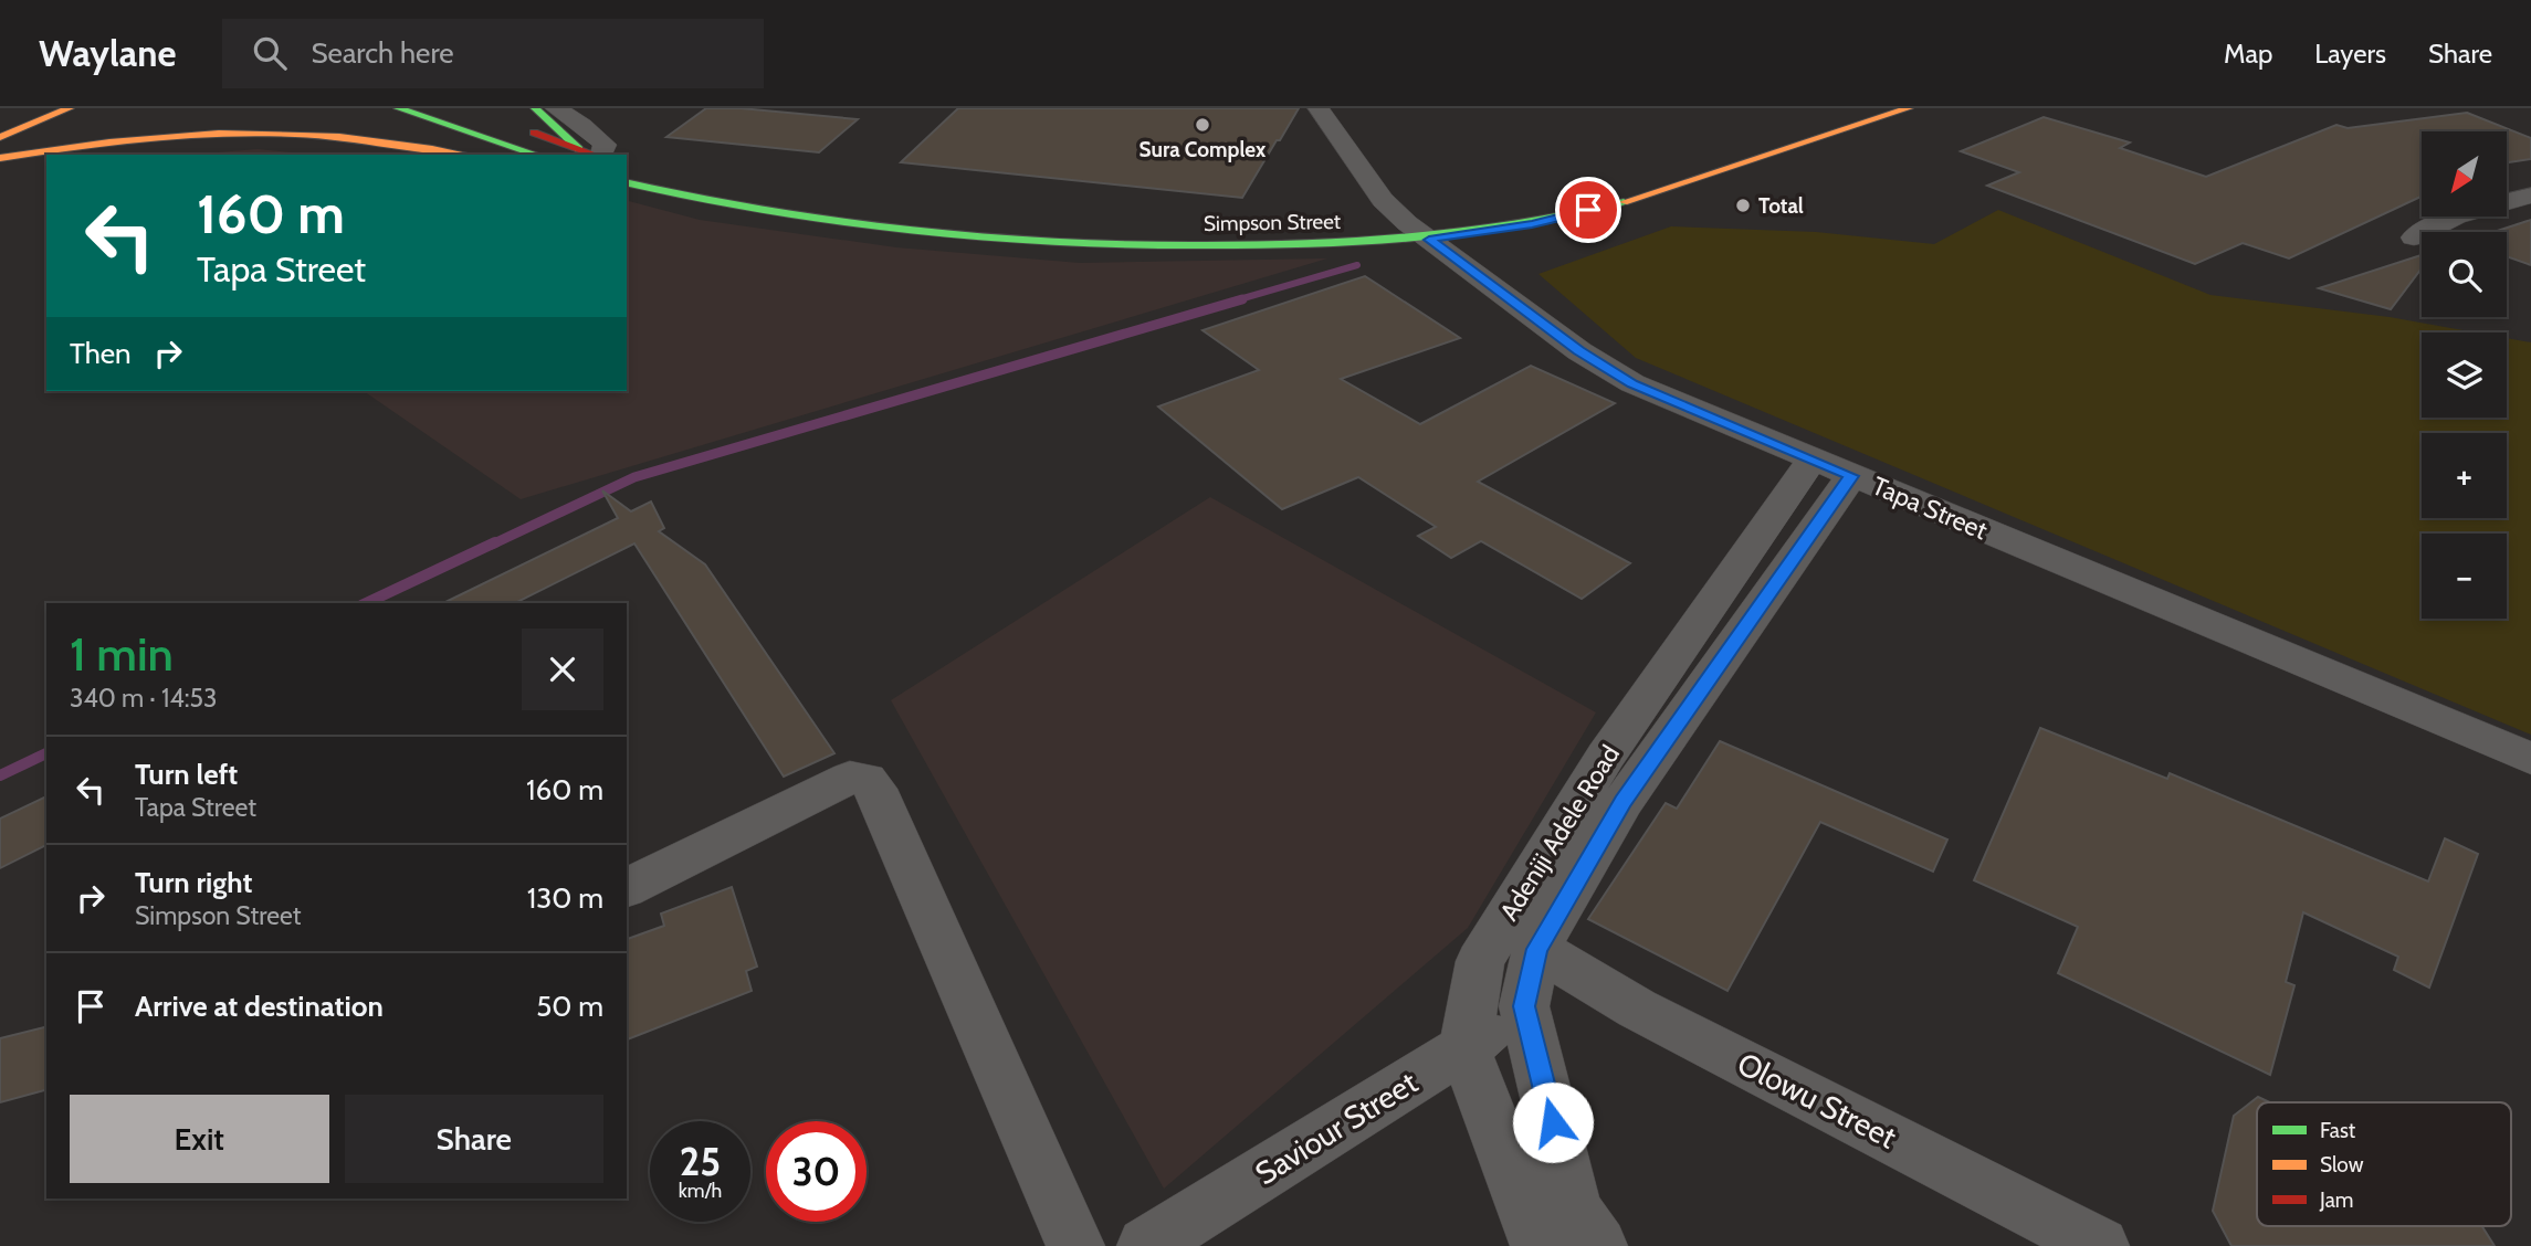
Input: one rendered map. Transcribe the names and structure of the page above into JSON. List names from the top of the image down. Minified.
{"streets":{"main road":["Simpson Street"],"street":["Tapa Street","Adeniji Adele Road","Olowu Street","Saviour Street"]},"crossings":[["Simpson Street","Tapa Street"],["Tapa Street","Adeniji Adele Road"],["Adeniji Adele Road","Olowu Street"],["Adeniji Adele Road","Saviour Street"]],"places":["Sura Complex","Total"],"legend":["Fast","Slow","Jam"],"north":"bottom left","page":{"header":"Waylane","search":"Search here","nav":["Map","Layers","Share"],"map_buttons":["+","−"],"turn":["160 m","Tapa Street"],"then":"Then","heading":["1 min","340 m · 14:53"],"list":[{"name":"Turn left","note":"Tapa Street","value":"160 m"},{"name":"Turn right","note":"Simpson Street","value":"130 m"},{"name":"Arrive at destination","value":"50 m"}],"buttons":["Exit","Share"],"speed":"25 km/h","limit":"30"}}
